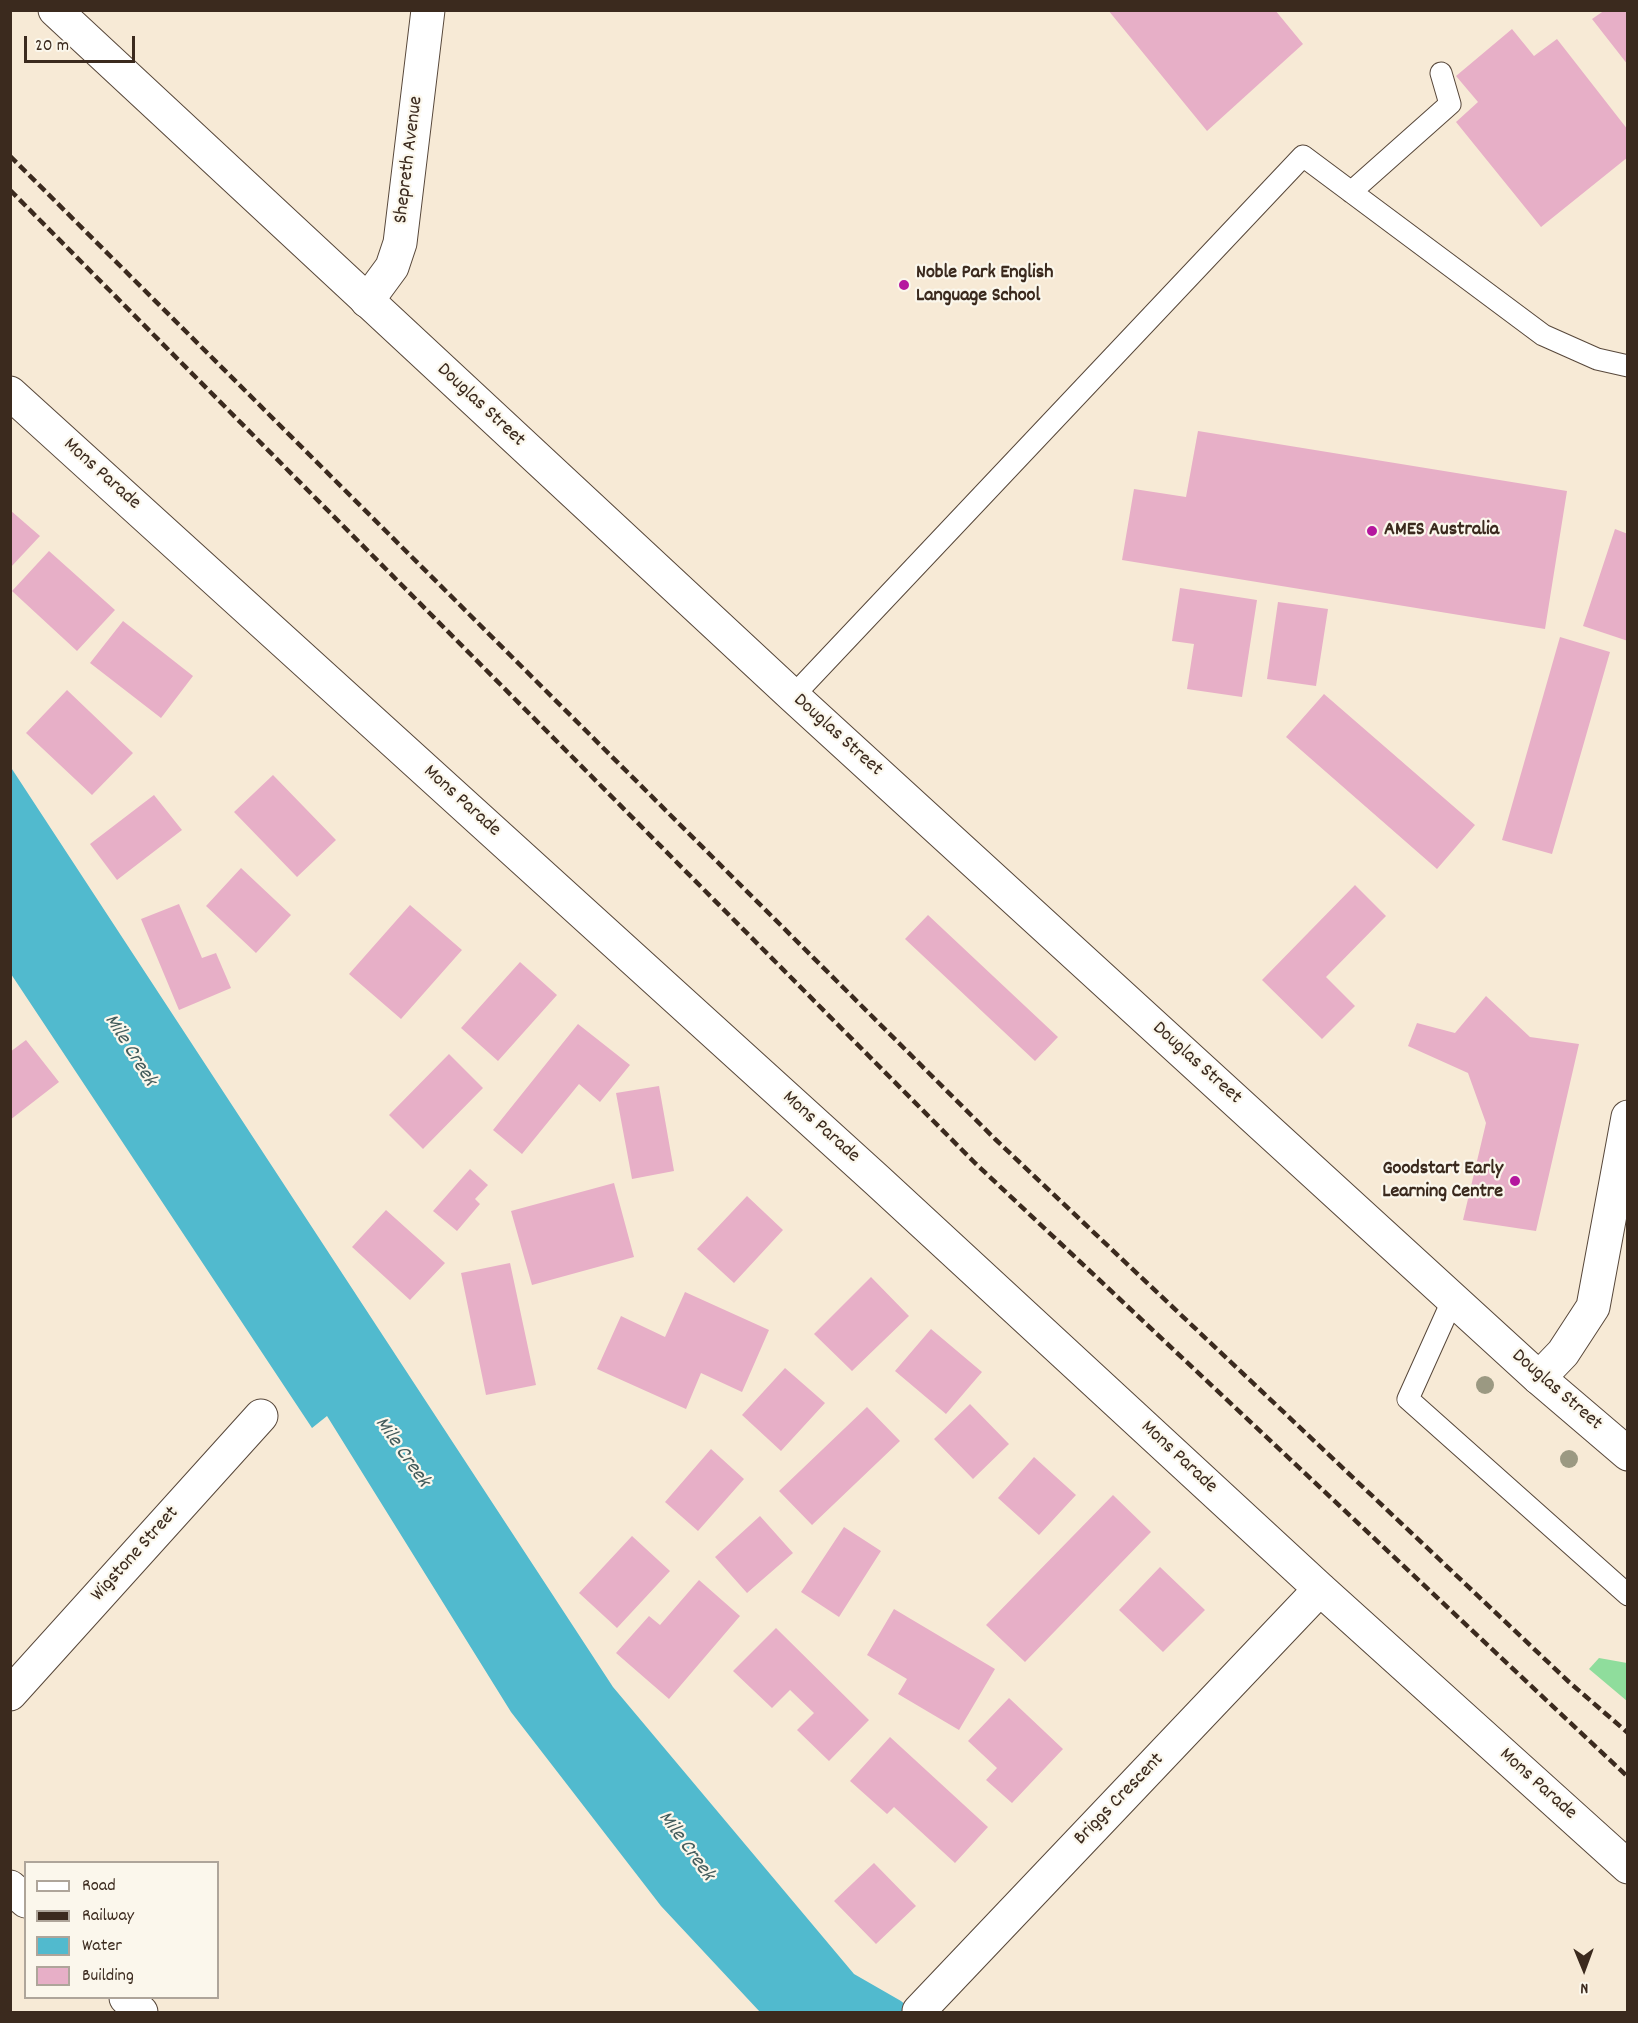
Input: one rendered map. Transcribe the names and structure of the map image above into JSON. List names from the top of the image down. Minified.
{"streets":{"street":["Shepreth Avenue","Douglas Street","Mons Parade","Wigstone Street","Briggs Crescent"]},"crossings":[["Shepreth Avenue","Douglas Street"],["Mons Parade","Briggs Crescent"]],"water":["Mile Creek"],"places":["Noble Park English Language School","AMES Australia","Goodstart Early Learning Centre"],"legend":["Road","Railway","Water","Building"],"scale_bar":"20 m","north":"bottom"}
